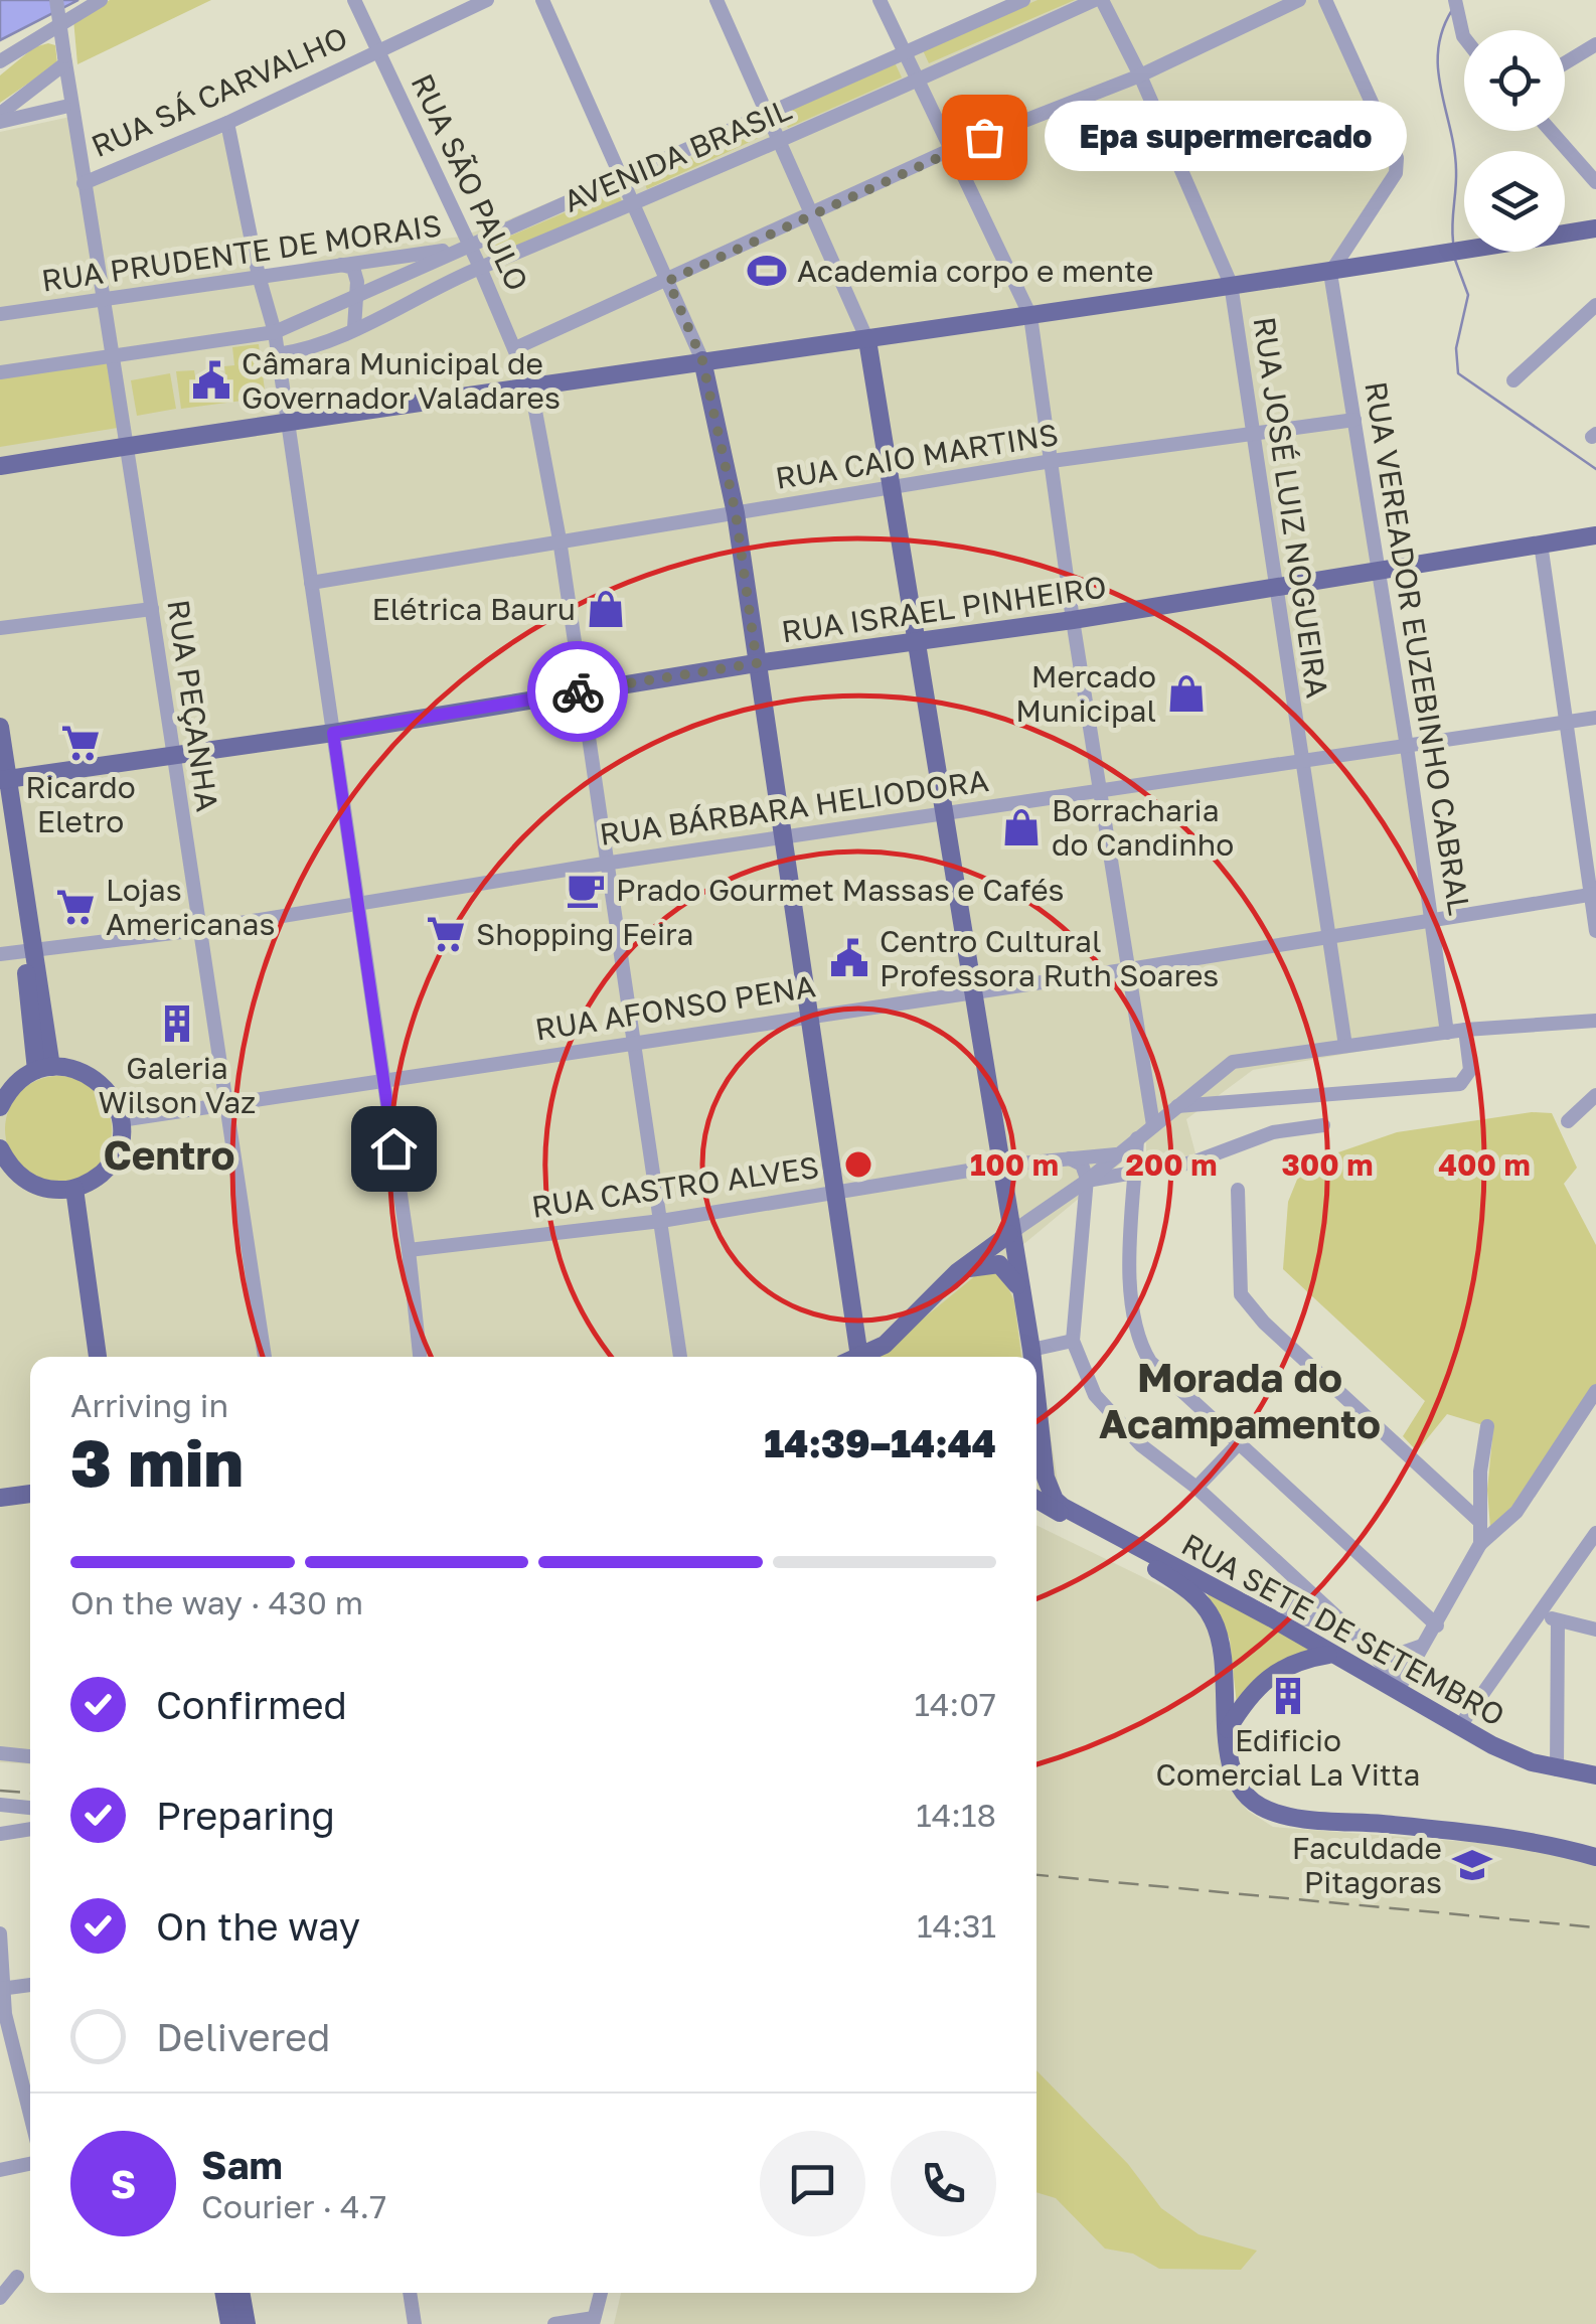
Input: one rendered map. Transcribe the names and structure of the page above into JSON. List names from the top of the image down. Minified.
{"streets":{"main road":["RUA ISRAEL PINHEIRO","RUA SETE DE SETEMBRO"],"street":["RUA SÁ CARVALHO","AVENIDA BRASIL","RUA SÃO PAULO","RUA PRUDENTE DE MORAIS","RUA CAIO MARTINS","RUA JOSÉ LUIZ NOGUEIRA","RUA VEREADOR EUZEBINHO CABRAL","RUA PEÇANHA","RUA BÁRBARA HELIODORA","RUA AFONSO PENA","RUA CASTRO ALVES"]},"crossings":[["RUA SÁ CARVALHO","RUA SÃO PAULO"],["RUA SÁ CARVALHO","RUA PEÇANHA"],["AVENIDA BRASIL","RUA SÃO PAULO"],["AVENIDA BRASIL","RUA JOSÉ LUIZ NOGUEIRA"],["RUA SÃO PAULO","RUA PRUDENTE DE MORAIS"],["RUA SÃO PAULO","RUA CAIO MARTINS"],["RUA SÃO PAULO","RUA ISRAEL PINHEIRO"],["RUA SÃO PAULO","RUA BÁRBARA HELIODORA"],["RUA SÃO PAULO","RUA AFONSO PENA"],["RUA SÃO PAULO","RUA CASTRO ALVES"],["RUA PRUDENTE DE MORAIS","RUA PEÇANHA"],["RUA CAIO MARTINS","RUA JOSÉ LUIZ NOGUEIRA"],["RUA CAIO MARTINS","RUA VEREADOR EUZEBINHO CABRAL"],["RUA JOSÉ LUIZ NOGUEIRA","RUA ISRAEL PINHEIRO"],["RUA JOSÉ LUIZ NOGUEIRA","RUA BÁRBARA HELIODORA"],["RUA JOSÉ LUIZ NOGUEIRA","RUA AFONSO PENA"],["RUA ISRAEL PINHEIRO","RUA VEREADOR EUZEBINHO CABRAL"],["RUA ISRAEL PINHEIRO","RUA PEÇANHA"],["RUA VEREADOR EUZEBINHO CABRAL","RUA BÁRBARA HELIODORA"],["RUA VEREADOR EUZEBINHO CABRAL","RUA AFONSO PENA"],["RUA PEÇANHA","RUA BÁRBARA HELIODORA"],["RUA PEÇANHA","RUA AFONSO PENA"]],"districts":["Centro","Morada do Acampamento"],"places":{"other":["Epa supermercado"],"sports":["Academia corpo e mente"],"public building":["Câmara Municipal de Governador Valadares","Centro Cultural Professora Ruth Soares"],"shop":["Elétrica Bauru","Mercado Municipal","Borracharia do Candinho"],"supermarket":["Ricardo Eletro","Lojas Americanas","Shopping Feira"],"cafe":["Prado Gourmet Massas e Cafés"],"building":["Galeria Wilson Vaz","Edificio Comercial La Vitta"],"school or university":["Faculdade Pitagoras"]},"page":{"bubble":"Epa supermercado","heading":["3 min","Arriving in","14:39–14:44"],"panel":["Sam","Courier · 4.7"],"bar":"On the way · 430 m","list":[["Confirmed","14:07"],["Preparing","14:18"],["On the way","14:31"],"Delivered"],"round":"S"},"rings":["100 m","200 m","300 m","400 m"]}
